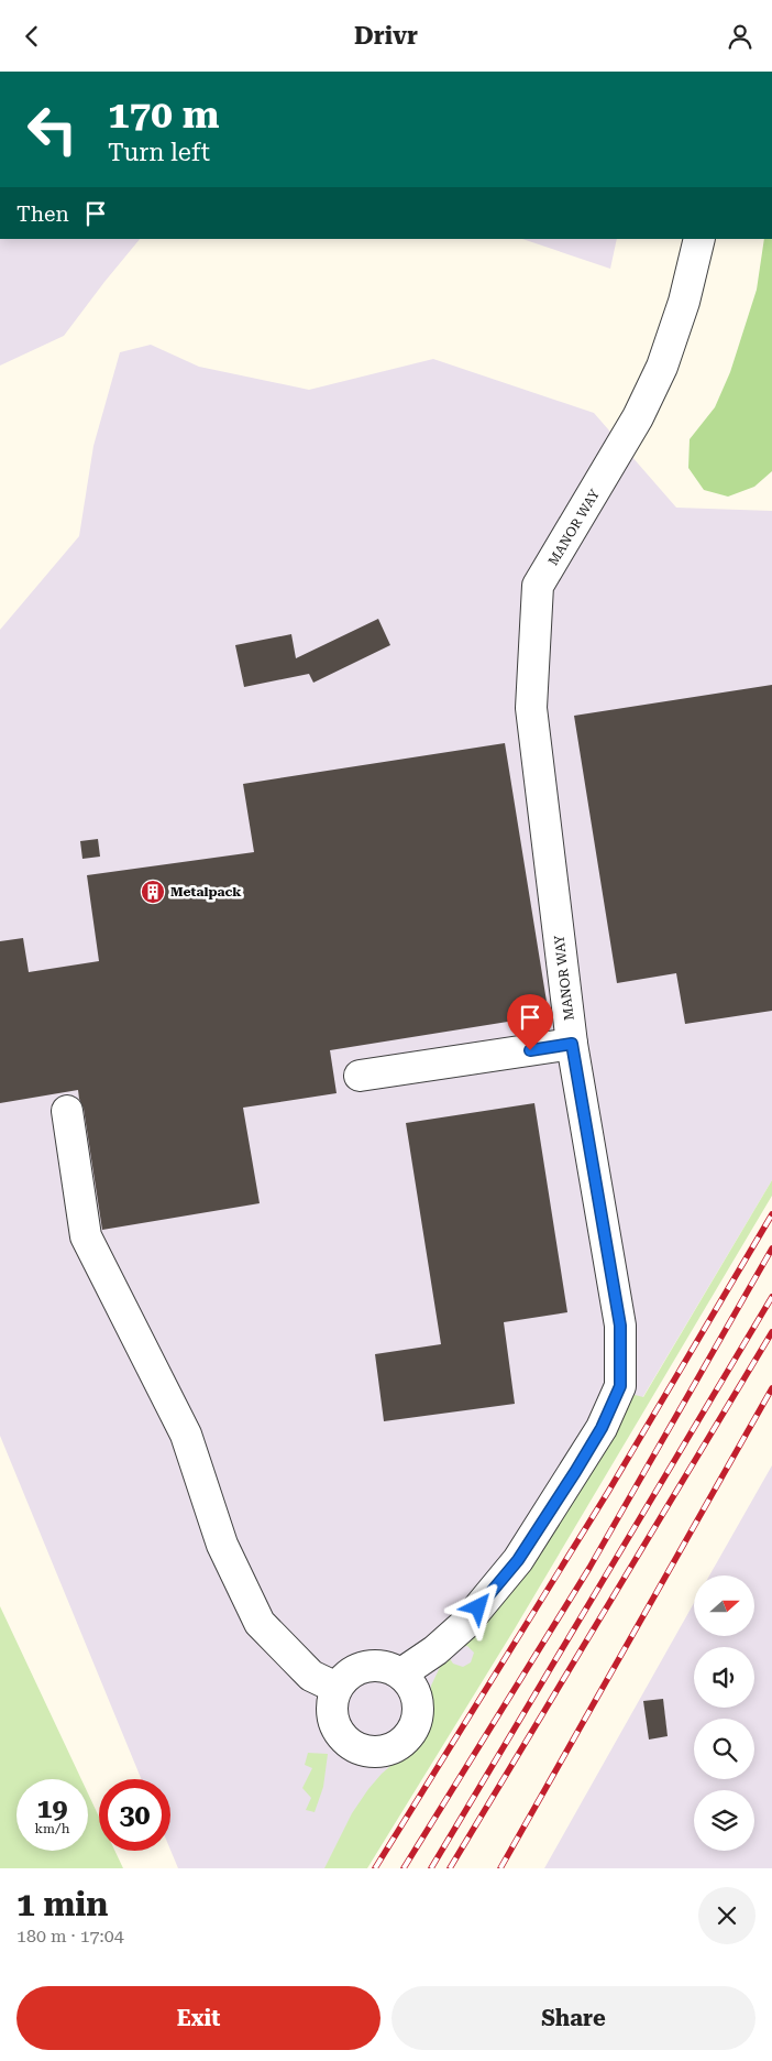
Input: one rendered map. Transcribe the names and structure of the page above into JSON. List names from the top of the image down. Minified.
{"streets":{"street":["MANOR WAY"]},"places":{"building":["Metalpack"]},"north":"right","page":{"header":"Drivr","turn":["170 m","Turn left"],"then":"Then","speed":"19 km/h","limit":"30","heading":["1 min","180 m · 17:04"],"buttons":["Exit","Share"]}}
